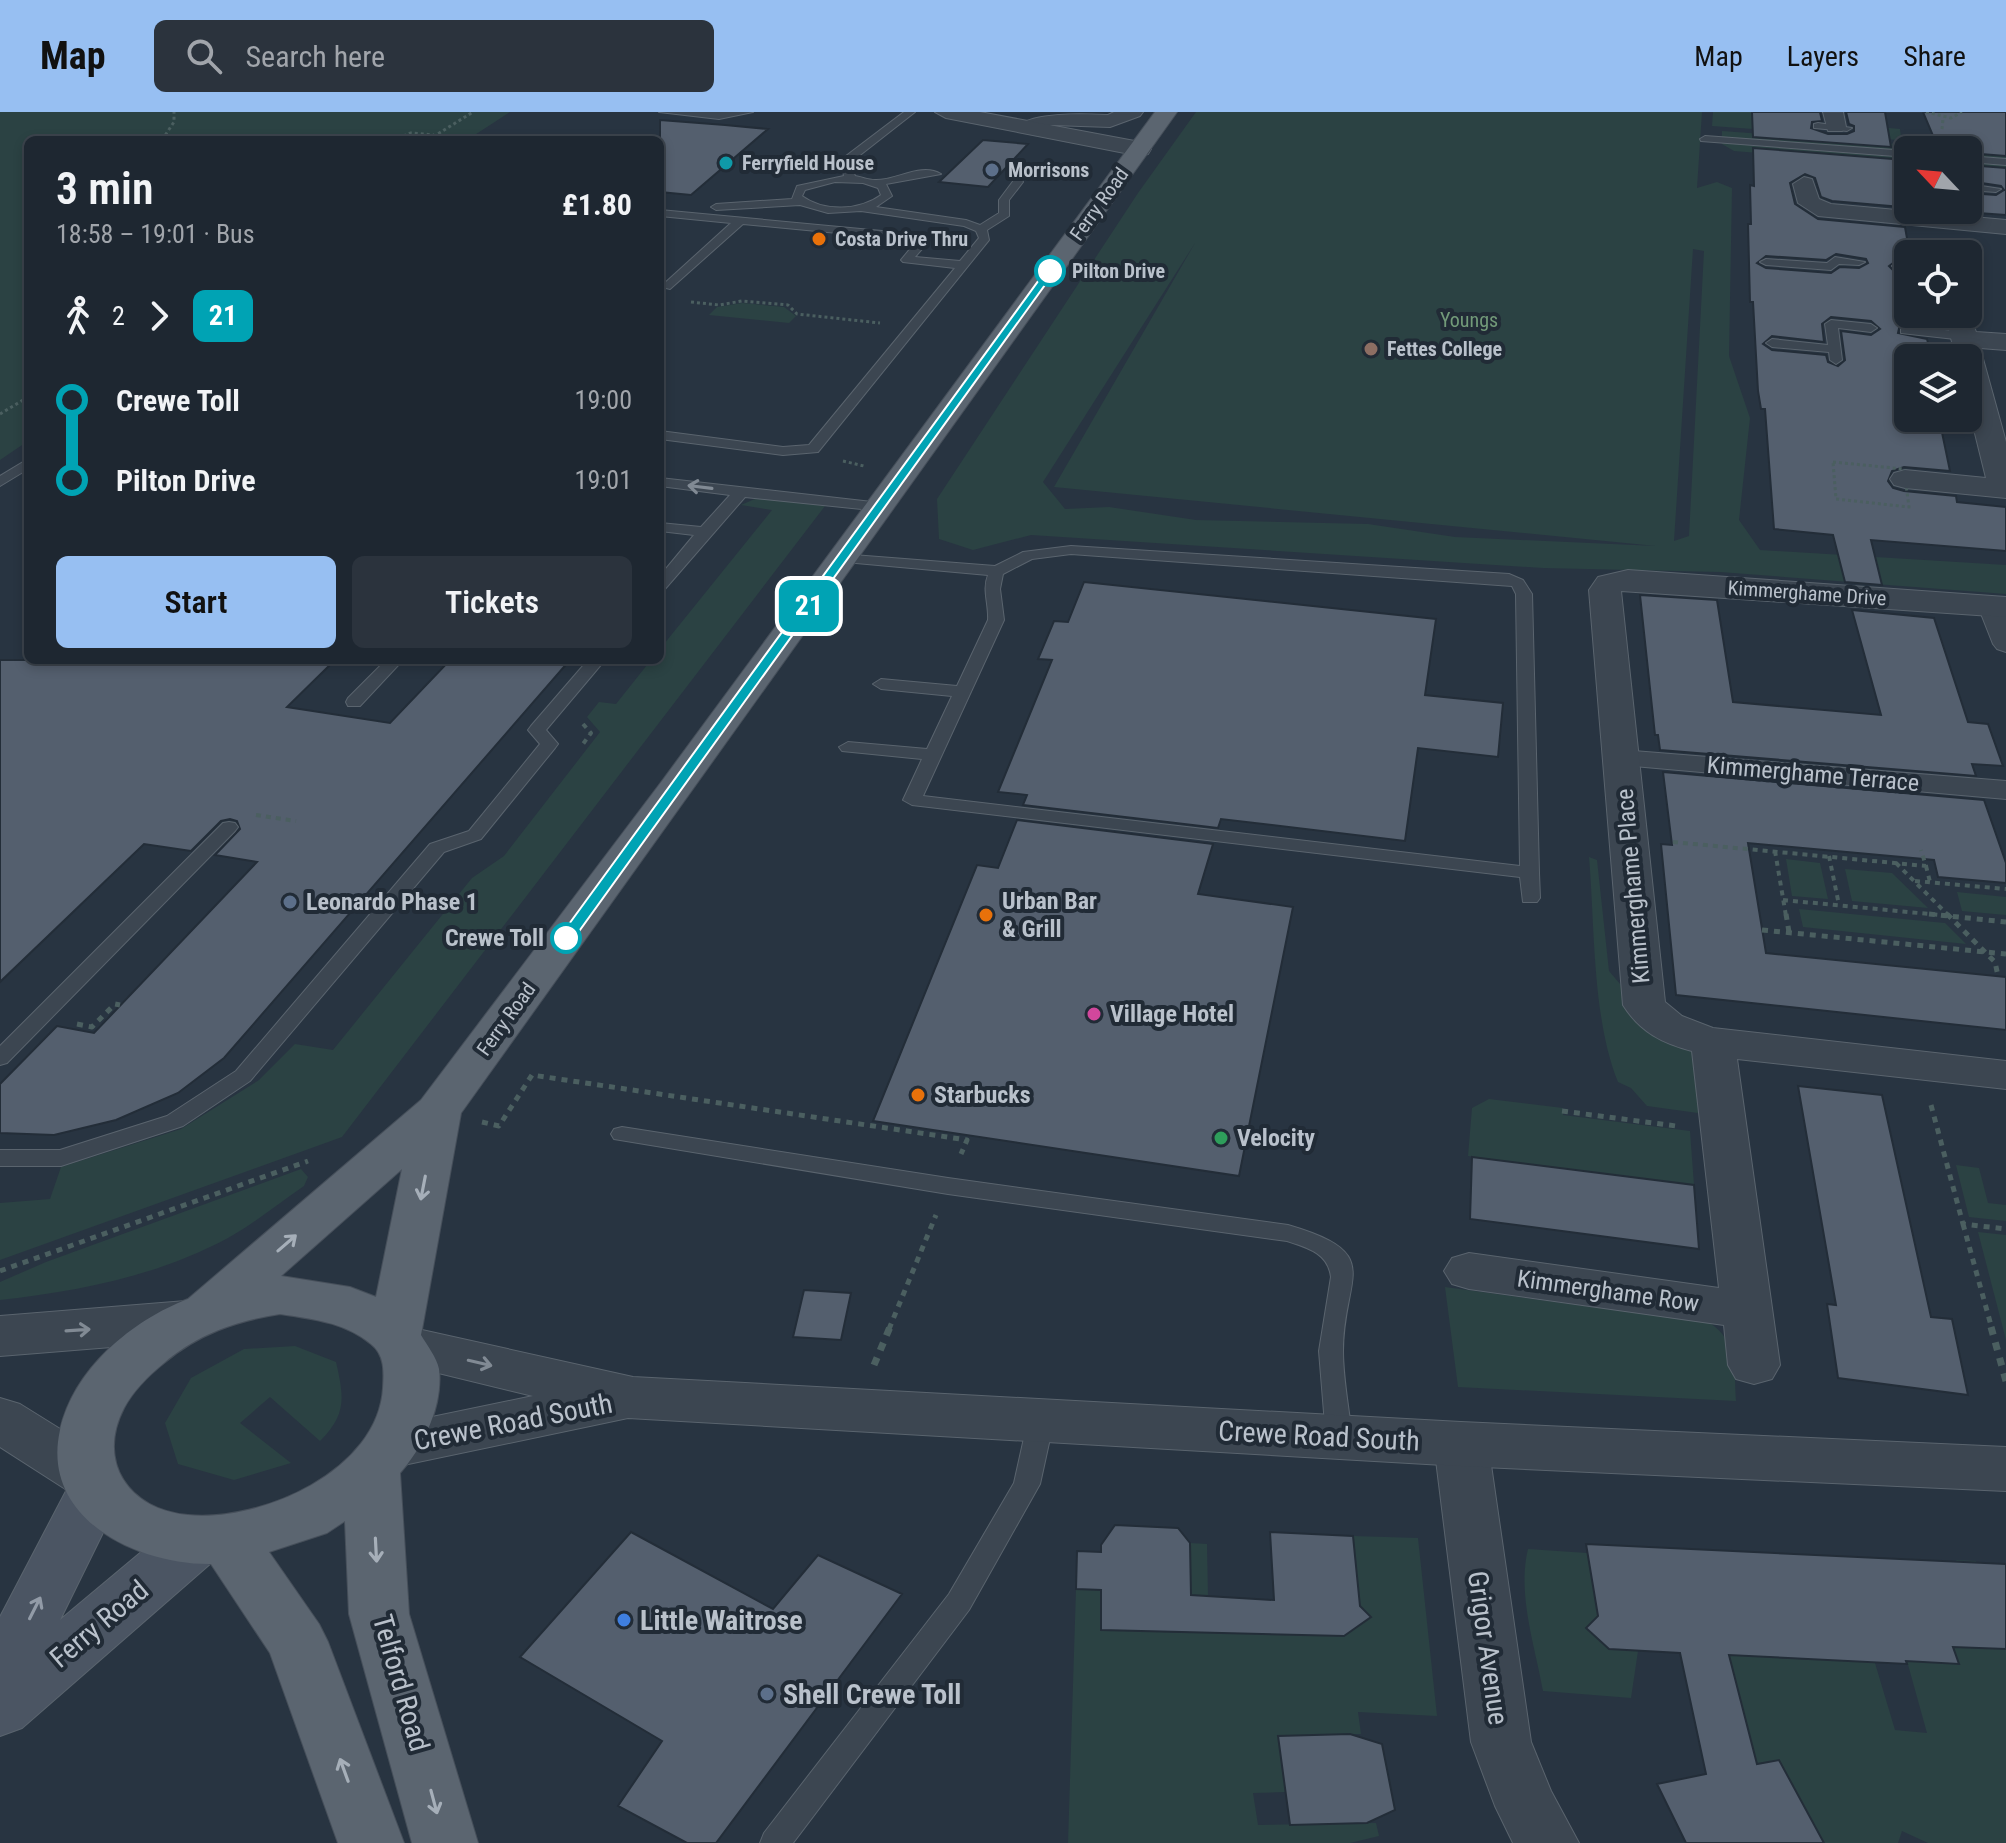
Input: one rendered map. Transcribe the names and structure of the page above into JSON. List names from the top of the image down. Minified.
{"streets":{"main road":["Ferry Road","Telford Road"],"street":["Kimmerghame Drive","Kimmerghame Terrace","Kimmerghame Place","Kimmerghame Row","Crewe Road South","Grigor Avenue"]},"crossings":[["Ferry Road","Crewe Road South"],["Ferry Road","Telford Road"],["Kimmerghame Drive","Kimmerghame Place"],["Kimmerghame Terrace","Kimmerghame Place"],["Crewe Road South","Grigor Avenue"],["Crewe Road South","Telford Road"]],"parks":["Youngs"],"places":["Ferryfield House","Morrisons","Costa Drive Thru","Pilton Drive","Fettes College","Leonardo Phase 1","Urban Bar & Grill","Crewe Toll","Village Hotel","Starbucks","Velocity","Little Waitrose","Shell Crewe Toll"],"lines":["bus line 21"],"north":"top left","page":{"header":"Map","search":"Search here","nav":["Map","Layers","Share"],"on_map":"21","heading":["3 min","18:58 – 19:01 · Bus","£1.80"],"legs":["2","21"],"list":[{"name":"Crewe Toll","value":"19:00"},{"name":"Pilton Drive","value":"19:01"}],"buttons":["Start","Tickets"]}}
